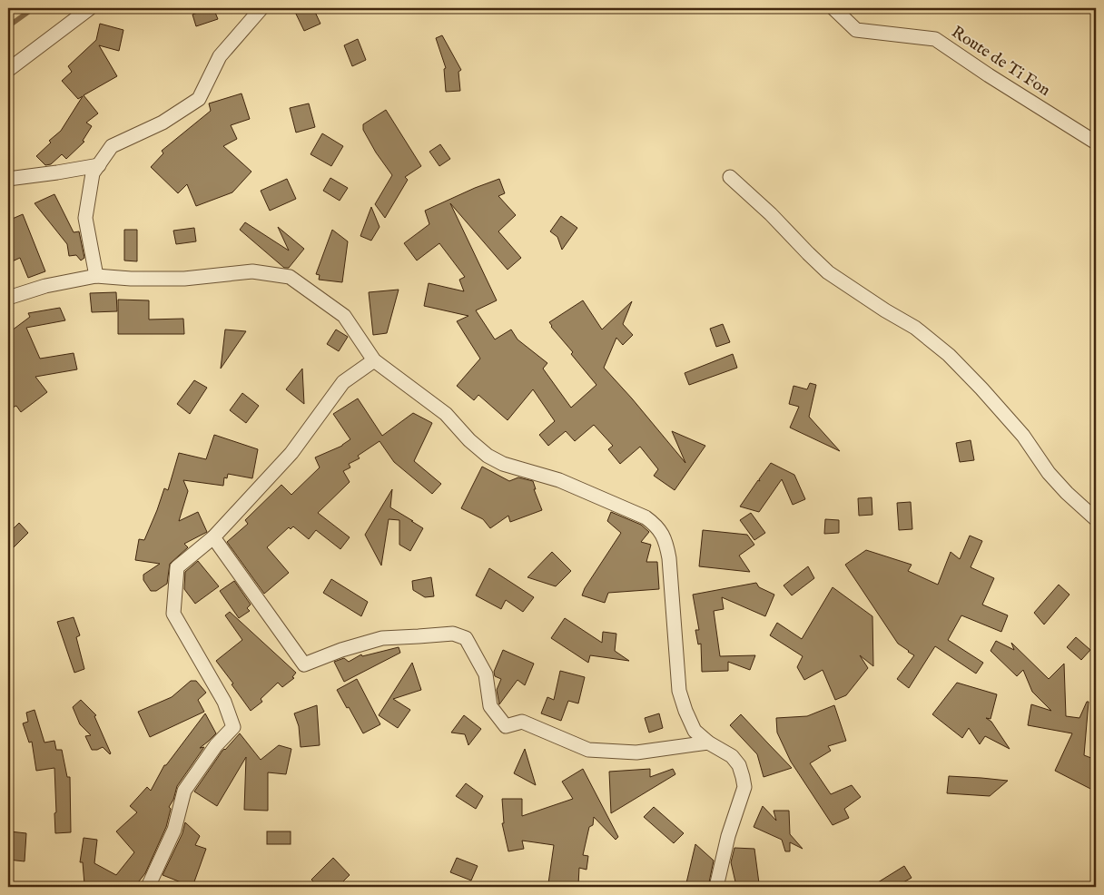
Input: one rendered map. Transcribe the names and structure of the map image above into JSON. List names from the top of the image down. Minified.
{"streets":{"street":["Route de Ti Fon"]}}
